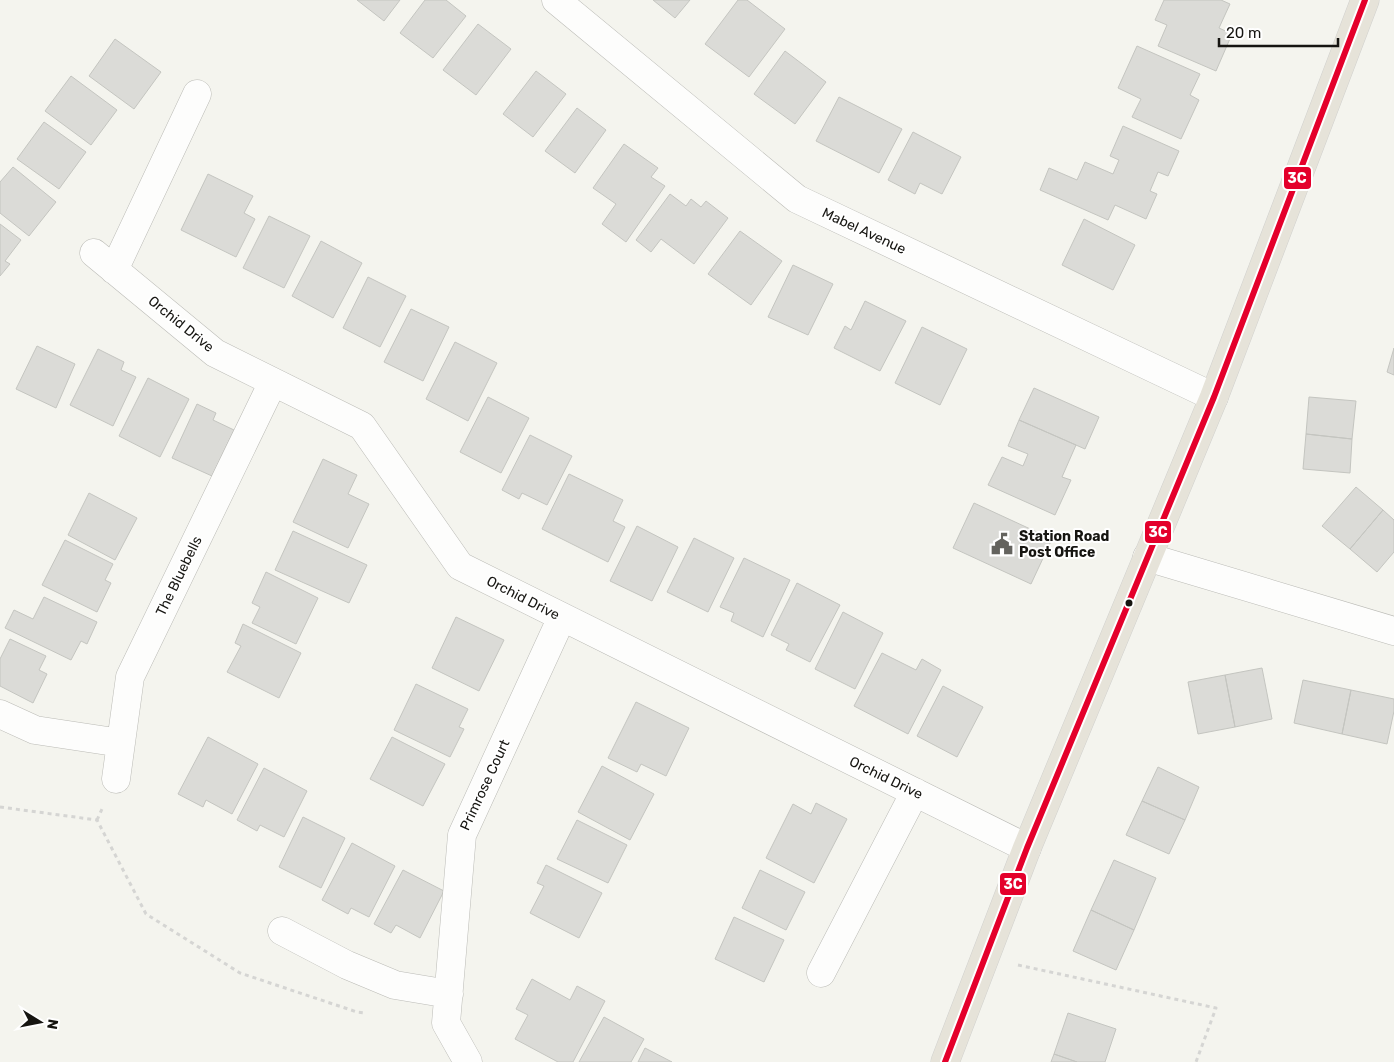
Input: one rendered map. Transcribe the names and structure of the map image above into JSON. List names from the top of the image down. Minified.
{"streets":{"street":["Mabel Avenue","Orchid Drive","The Bluebells","Primrose Court"]},"crossings":[["Orchid Drive","The Bluebells"],["Orchid Drive","Primrose Court"]],"places":{"public building":["Station Road Post Office"]},"lines":["transit line 3C"],"scale_bar":"20 m","north":"right"}
